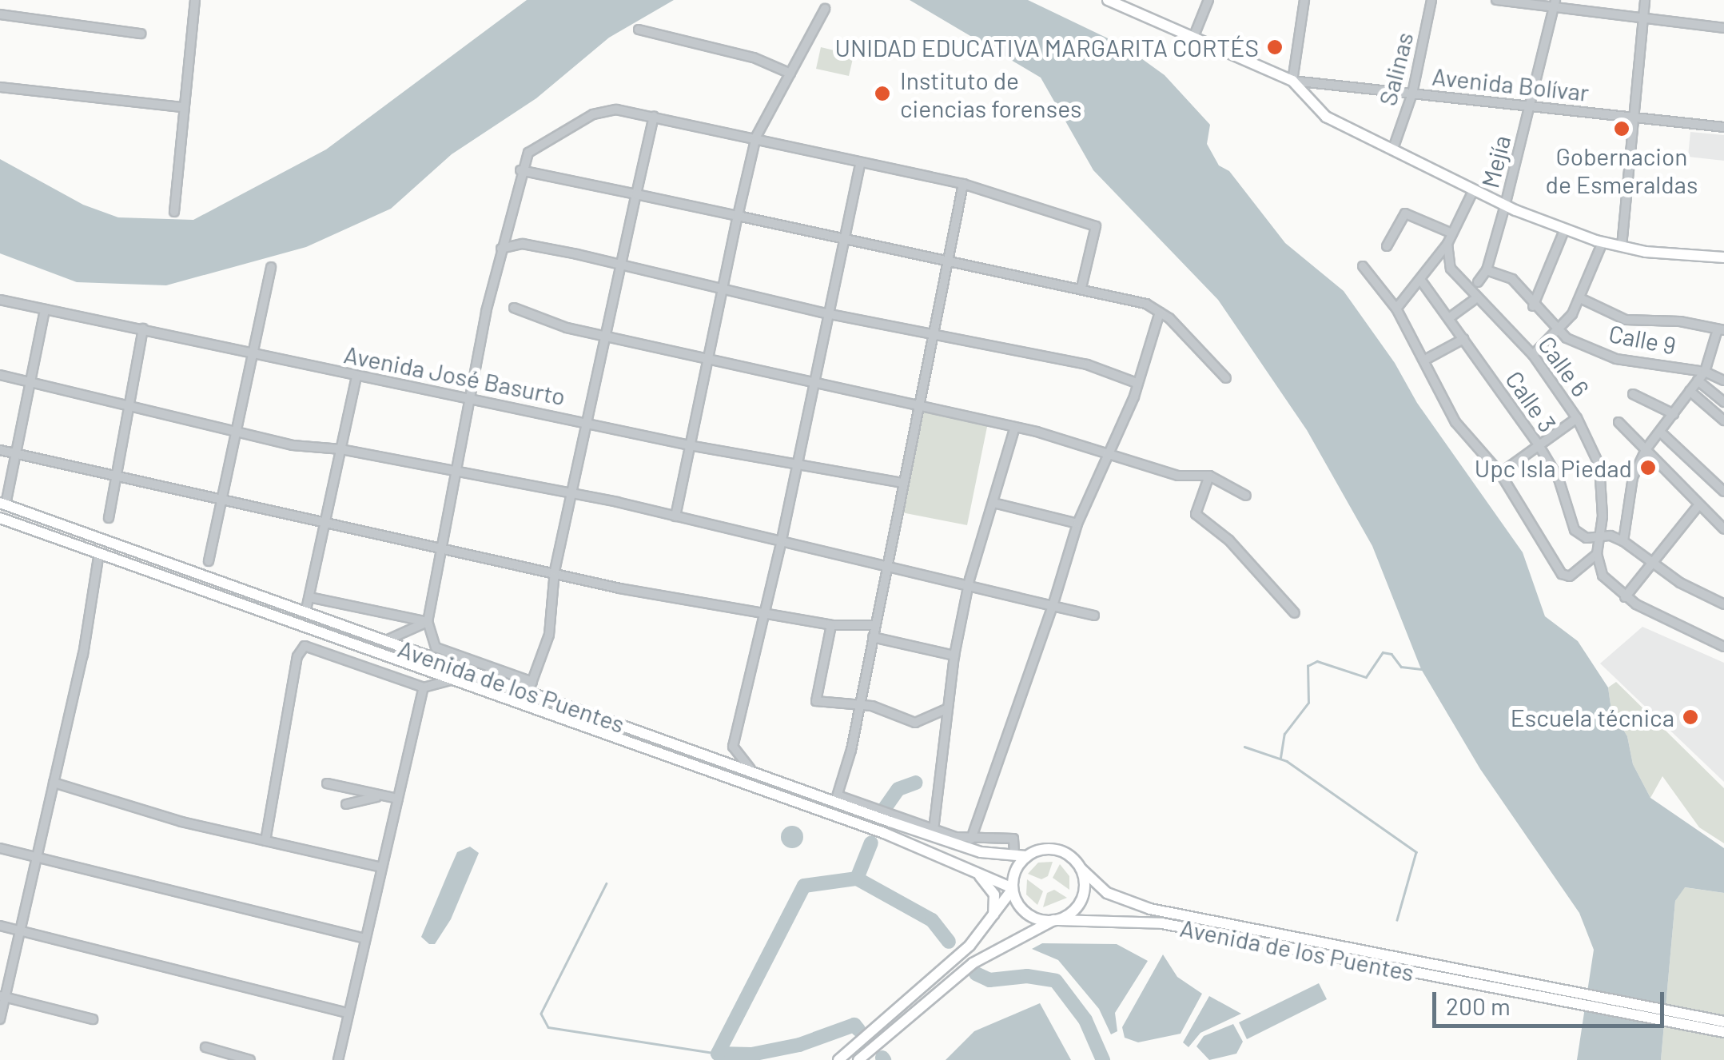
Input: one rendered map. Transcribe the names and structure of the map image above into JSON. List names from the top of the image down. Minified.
{"streets":{"main road":["Avenida de los Puentes"],"street":["Salinas","Avenida Bolívar","Mejía","Calle 9","Calle 6","Avenida José Basurto","Calle 3"]},"crossings":[["Salinas","Avenida Bolívar"],["Avenida Bolívar","Mejía"],["Mejía","Calle 9"],["Calle 6","Calle 3"]],"places":["UNIDAD EDUCATIVA MARGARITA CORTÉS","Instituto de ciencias forenses","Gobernacion de Esmeraldas","Upc Isla Piedad","Escuela técnica"],"scale_bar":"200 m"}
